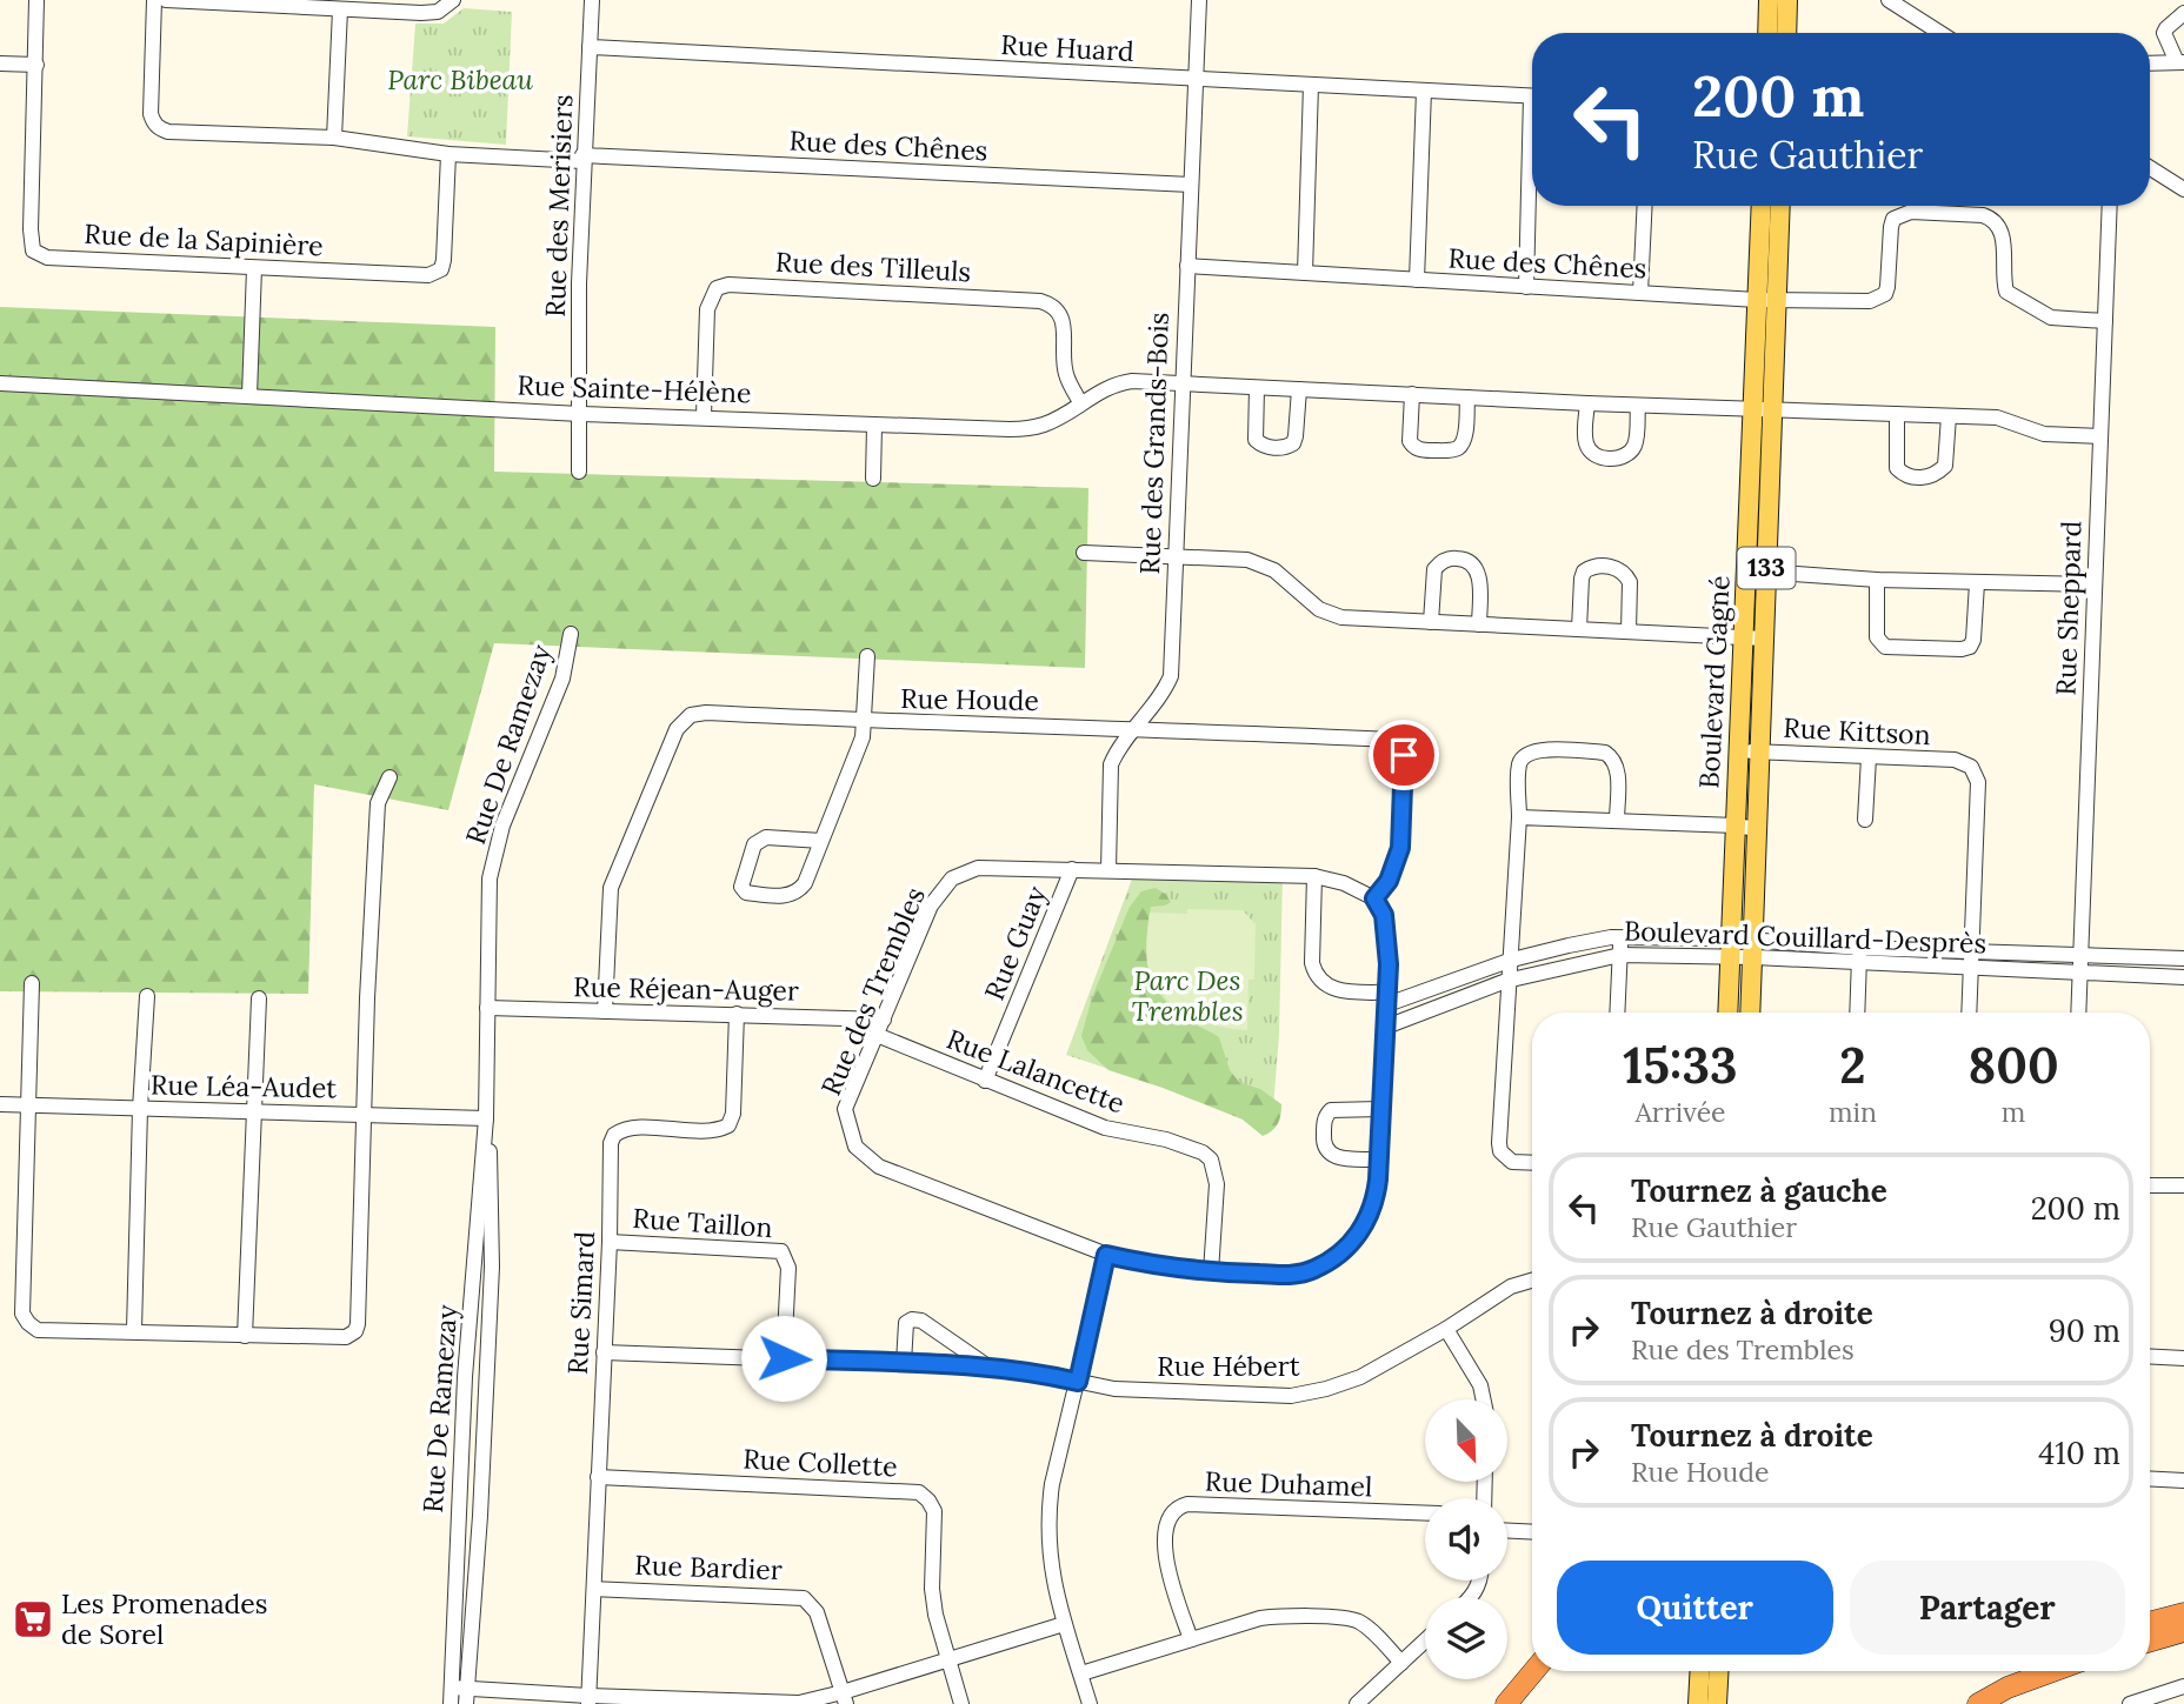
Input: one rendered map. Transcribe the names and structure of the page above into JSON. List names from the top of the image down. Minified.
{"streets":{"main road":["133","Boulevard Gagné"],"street":["Rue Huard","Rue des Chênes","Rue des Merisiers","Rue de la Sapinière","Rue des Tilleuls","Rue Sainte-Hélène","Rue des Grands-Bois","Rue Sheppard","Rue Houde","Rue Kittson","Rue De Ramezay","Boulevard Couillard-Desprès","Rue Guay","Rue Réjean-Auger","Rue des Trembles","Rue Lalancette","Rue Léa-Audet","Rue Taillon","Rue Simard","Rue Hébert","Rue Collette","Rue Duhamel","Rue Bardier"]},"crossings":[["Rue Huard","Rue des Merisiers"],["Rue Huard","Rue des Grands-Bois"],["Rue des Chênes","Rue des Merisiers"],["Rue des Chênes","Rue de la Sapinière"],["Rue des Chênes","Rue des Grands-Bois"],["Rue des Chênes","Rue Sheppard"],["Rue des Chênes","Boulevard Gagné"],["Rue des Merisiers","Rue Sainte-Hélène"],["Rue des Tilleuls","Rue Sainte-Hélène"],["Rue Sainte-Hélène","Rue des Grands-Bois"],["Rue Sainte-Hélène","Rue Sheppard"],["Rue Sainte-Hélène","Boulevard Gagné"],["Rue des Grands-Bois","Rue Houde"],["Rue des Grands-Bois","Rue des Trembles"],["Rue Sheppard","Boulevard Couillard-Desprès"],["Boulevard Gagné","Rue Kittson"],["Boulevard Gagné","Boulevard Couillard-Desprès"],["Rue Houde","Rue Réjean-Auger"],["Rue Houde","Rue des Trembles"],["Rue Kittson","Boulevard Couillard-Desprès"],["Rue De Ramezay","Rue Réjean-Auger"],["Rue De Ramezay","Rue Léa-Audet"],["Boulevard Couillard-Desprès","Rue des Trembles"],["Rue Guay","Rue des Trembles"],["Rue Guay","Rue Lalancette"],["Rue Réjean-Auger","Rue des Trembles"],["Rue Réjean-Auger","Rue Simard"],["Rue des Trembles","Rue Lalancette"],["Rue Taillon","Rue Simard"],["Rue Taillon","Rue Hébert"],["Rue Simard","Rue Hébert"],["Rue Simard","Rue Collette"],["Rue Simard","Rue Bardier"]],"parks":["Parc Bibeau","Parc Des Trembles"],"places":{"supermarket":["Les Promenades de Sorel"]},"north":"bottom right","page":{"turn":["200 m","Rue Gauthier"],"eta":["15:33","Arrivée","2","min","800","m"],"list":[{"name":"Tournez à gauche","note":"Rue Gauthier","value":"200 m"},{"name":"Tournez à droite","note":"Rue des Trembles","value":"90 m"},{"name":"Tournez à droite","note":"Rue Houde","value":"410 m"}],"buttons":["Quitter","Partager"]}}
